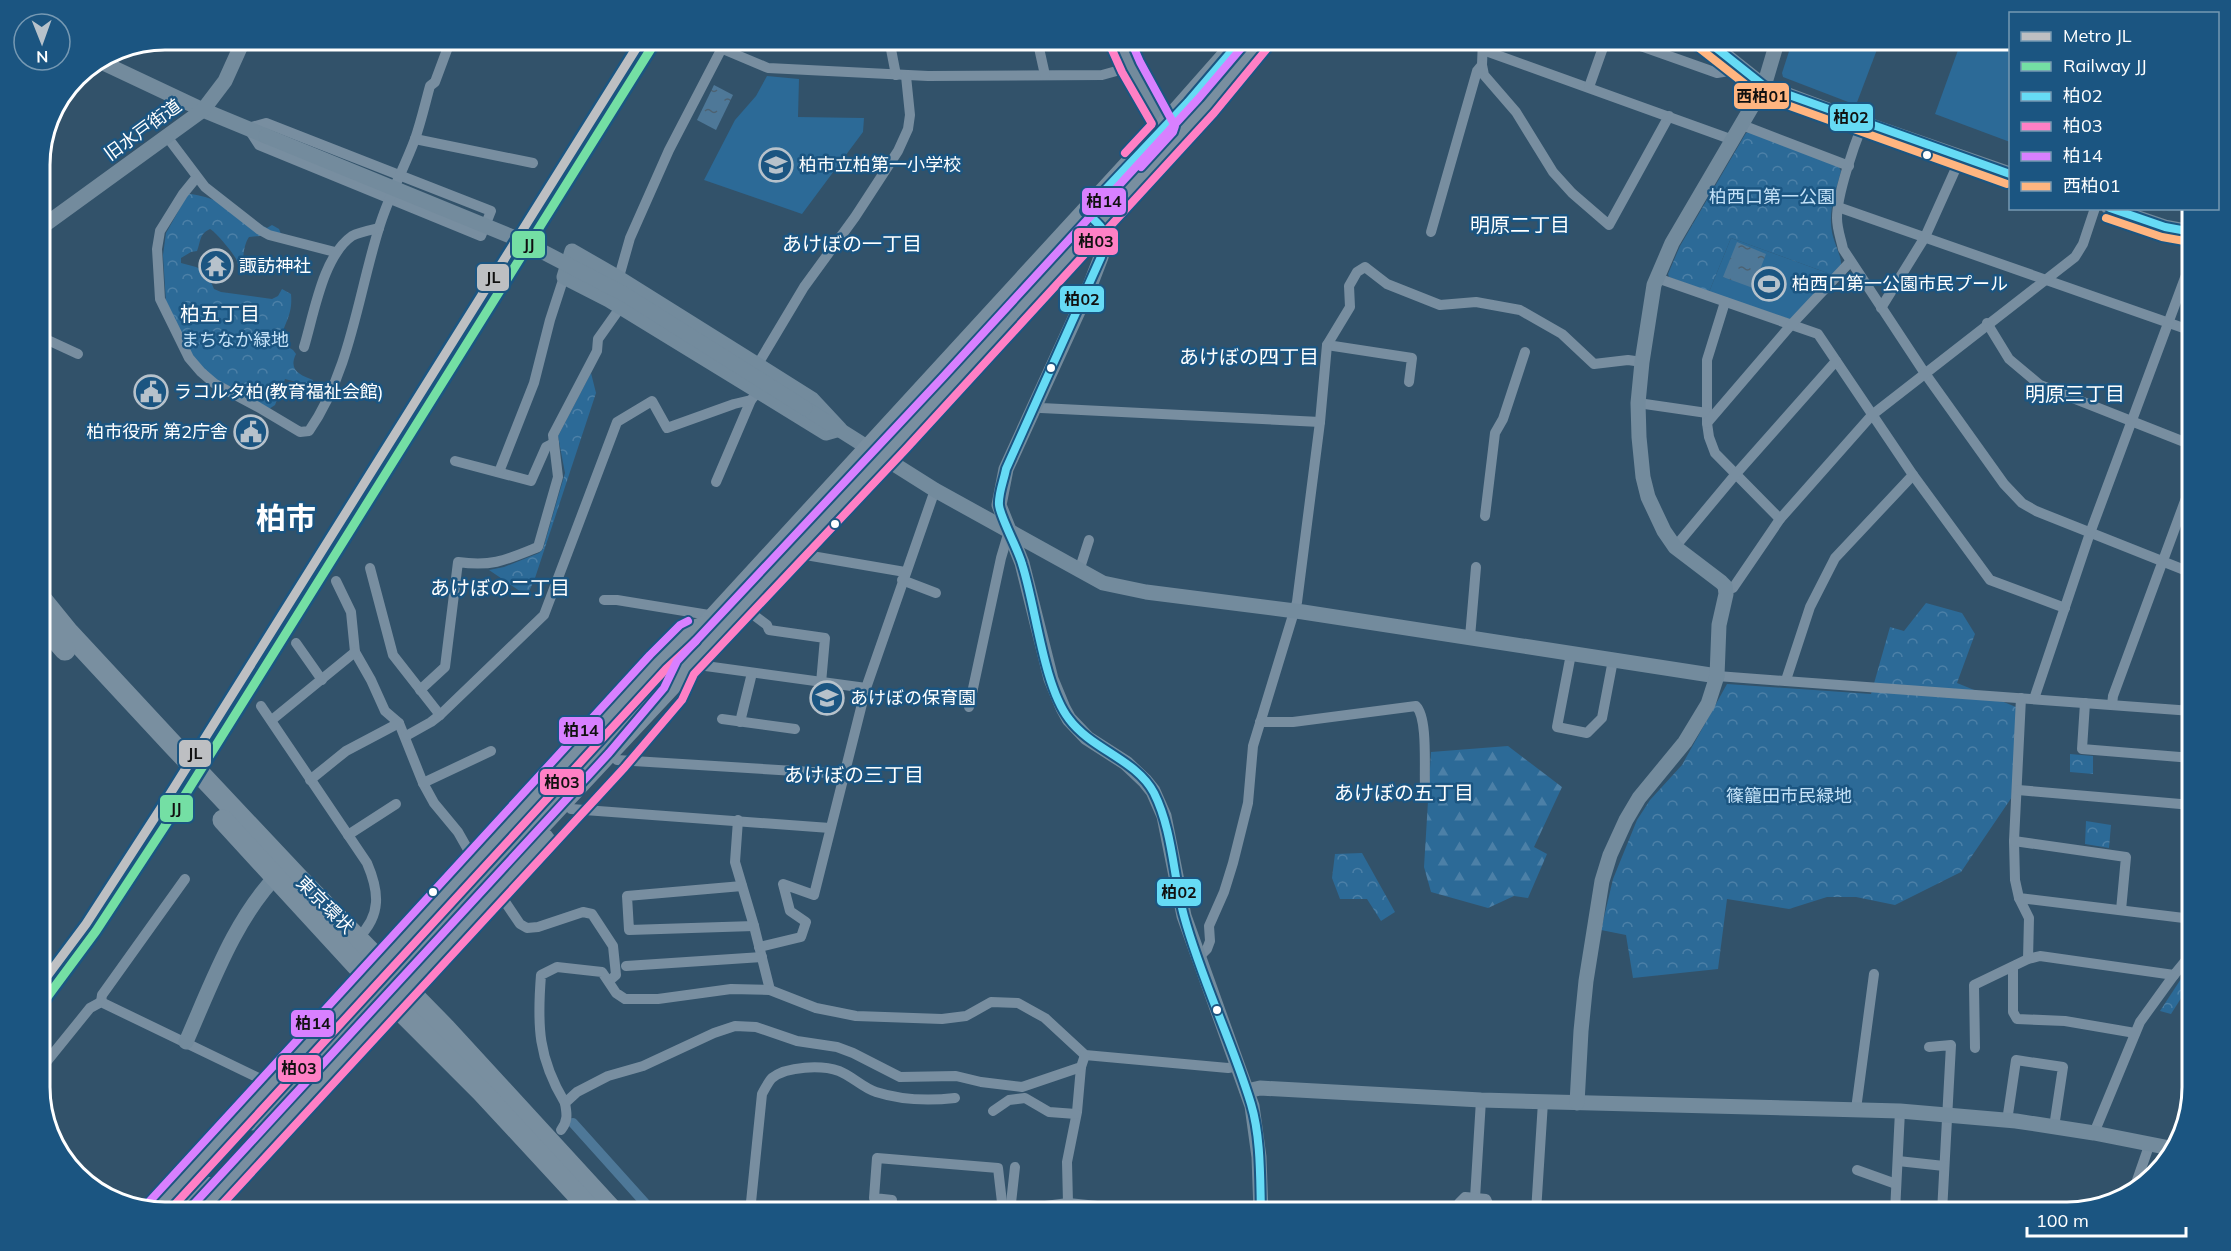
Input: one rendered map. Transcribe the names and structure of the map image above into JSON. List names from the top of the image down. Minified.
{"streets":{"highway":["東京環状"],"street":["旧水戸街道"]},"districts":["明原二丁目","あけぼの一丁目","柏五丁目","あけぼの四丁目","明原三丁目","柏市","あけぼの二丁目","あけぼの三丁目","あけぼの五丁目"],"parks":["柏西口第一公園","まちなか緑地","篠籠田市民緑地"],"places":{"school or university":["柏市立柏第一小学校","あけぼの保育園"],"temple":["諏訪神社"],"sports":["柏西口第一公園市民プール"],"public building":["ラコルタ柏(教育福祉会館)","柏市役所 第2庁舎"]},"lines":["metro line JL","rail line JJ","transit line 柏02","transit line 柏03","transit line 柏14","transit line 西柏01"],"legend":["Metro JL","Railway JJ","柏02","柏03","柏14","西柏01"],"scale_bar":"100 m","north":"bottom"}
